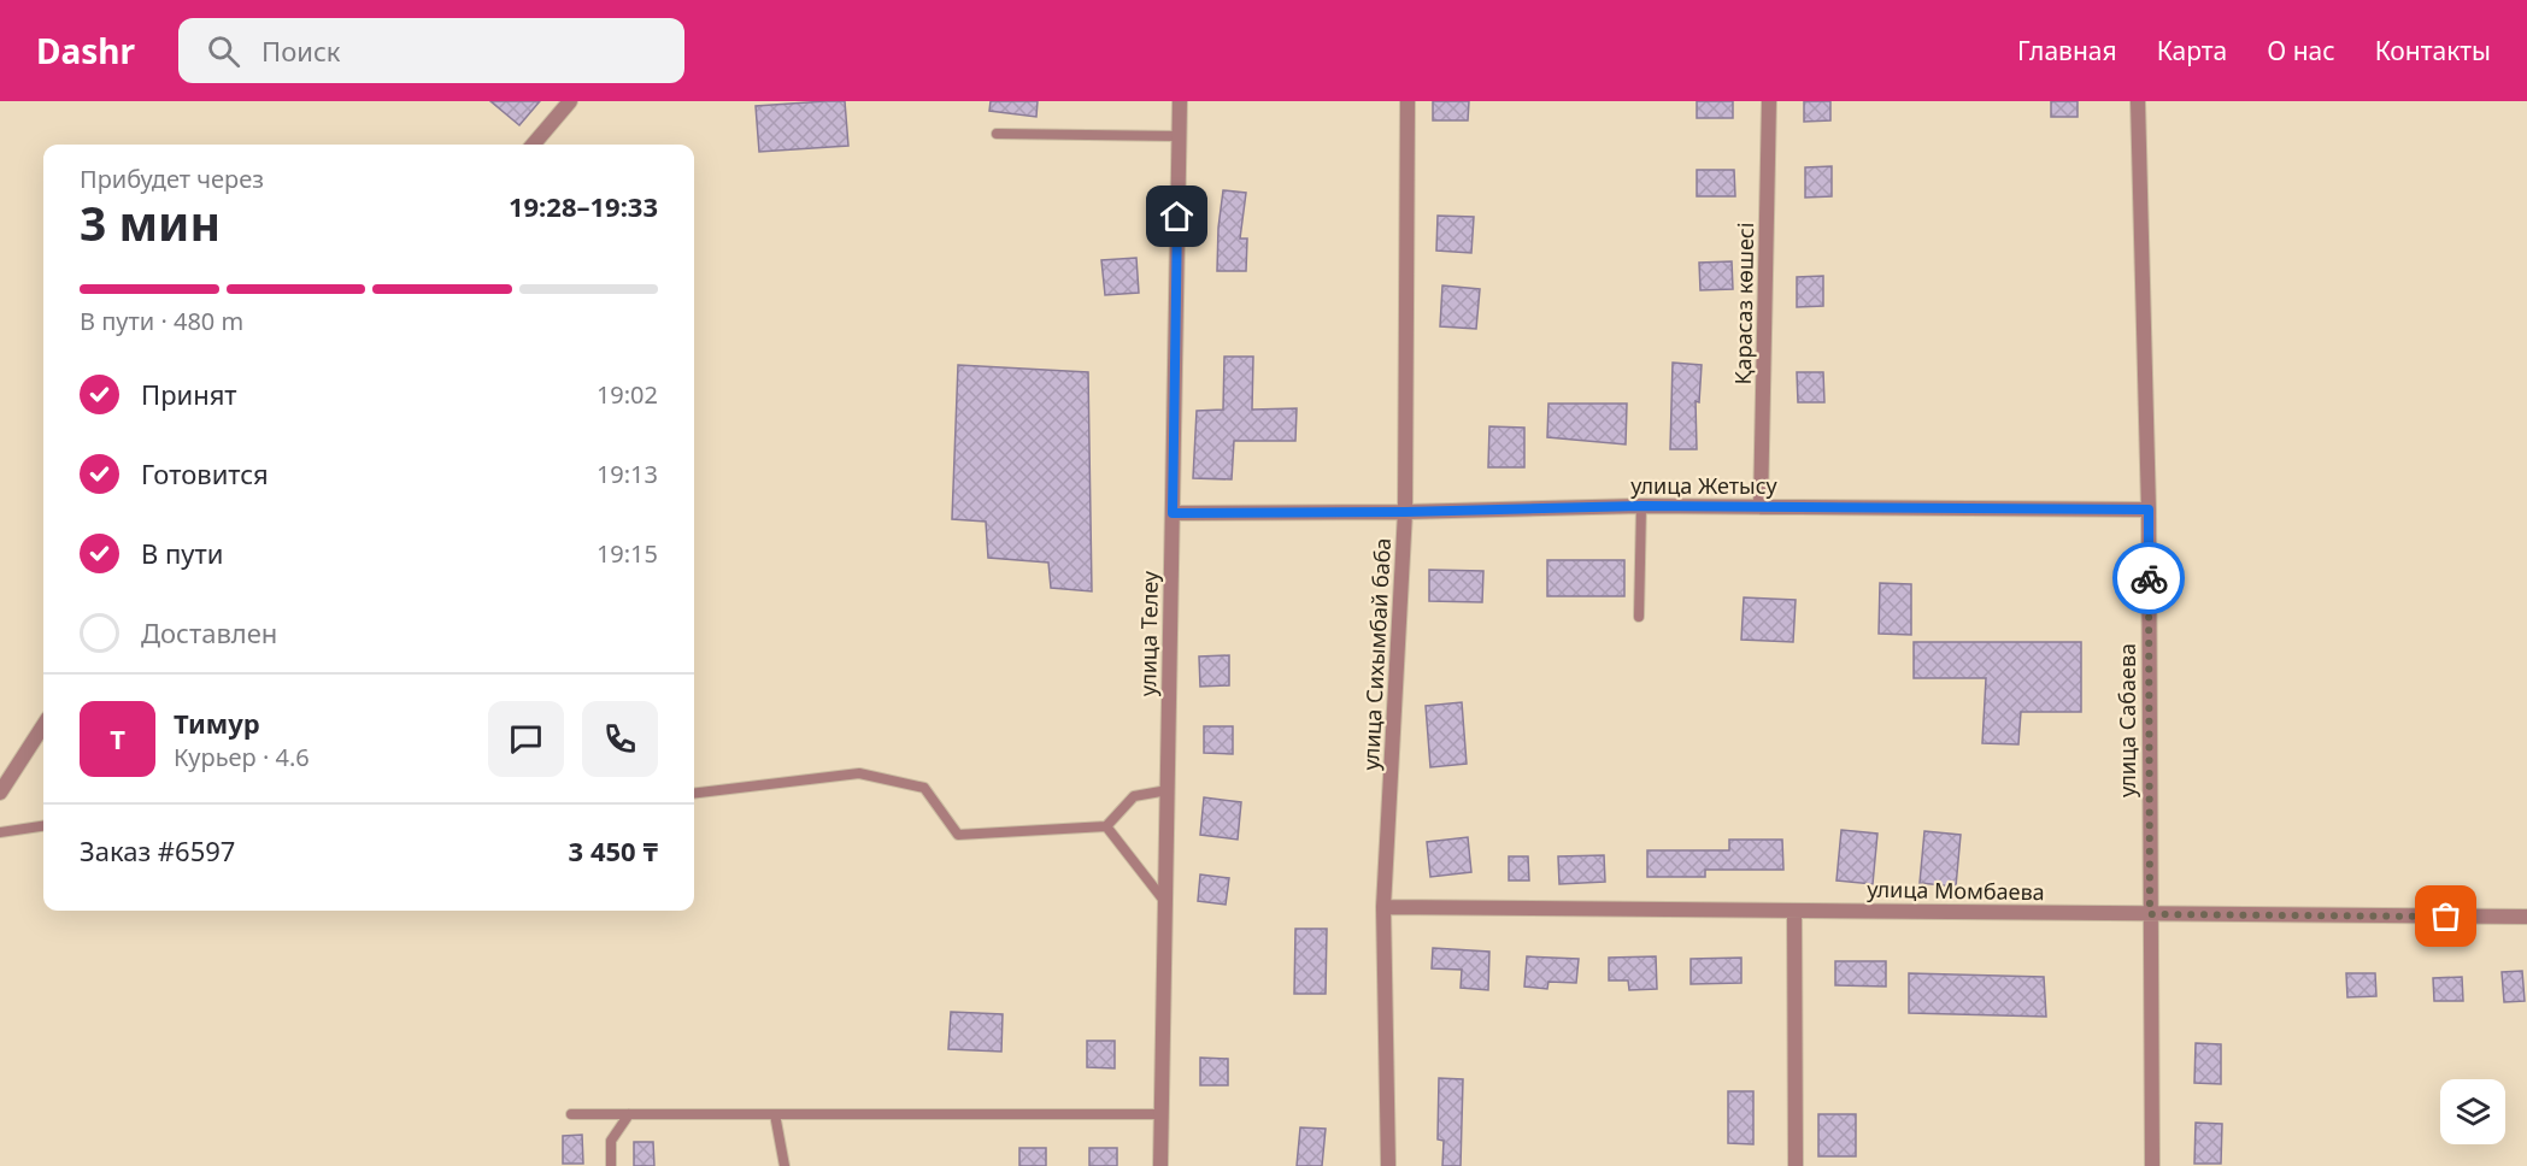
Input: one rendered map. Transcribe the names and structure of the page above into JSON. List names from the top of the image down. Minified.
{"streets":{"street":["Қарасаз көшесі","улица Жетысу","улица Телеу","улица Сихымбай баба","улица Сабаева","улица Момбаева"]},"crossings":[["Қарасаз көшесі","улица Жетысу"],["улица Жетысу","улица Телеу"],["улица Жетысу","улица Сихымбай баба"],["улица Жетысу","улица Сабаева"],["улица Сихымбай баба","улица Момбаева"],["улица Сабаева","улица Момбаева"]],"page":{"header":"Dashr","search":"Поиск","nav":["Главная","Карта","О нас","Контакты"],"heading":["3 мин","Прибудет через","19:28–19:33"],"panel":["Тимур","Курьер · 4.6","Заказ #6597","3 450 ₸"],"bar":"В пути · 480 m","list":[["Принят","19:02"],["Готовится","19:13"],["В пути","19:15"],"Доставлен"],"round":"Т"}}
